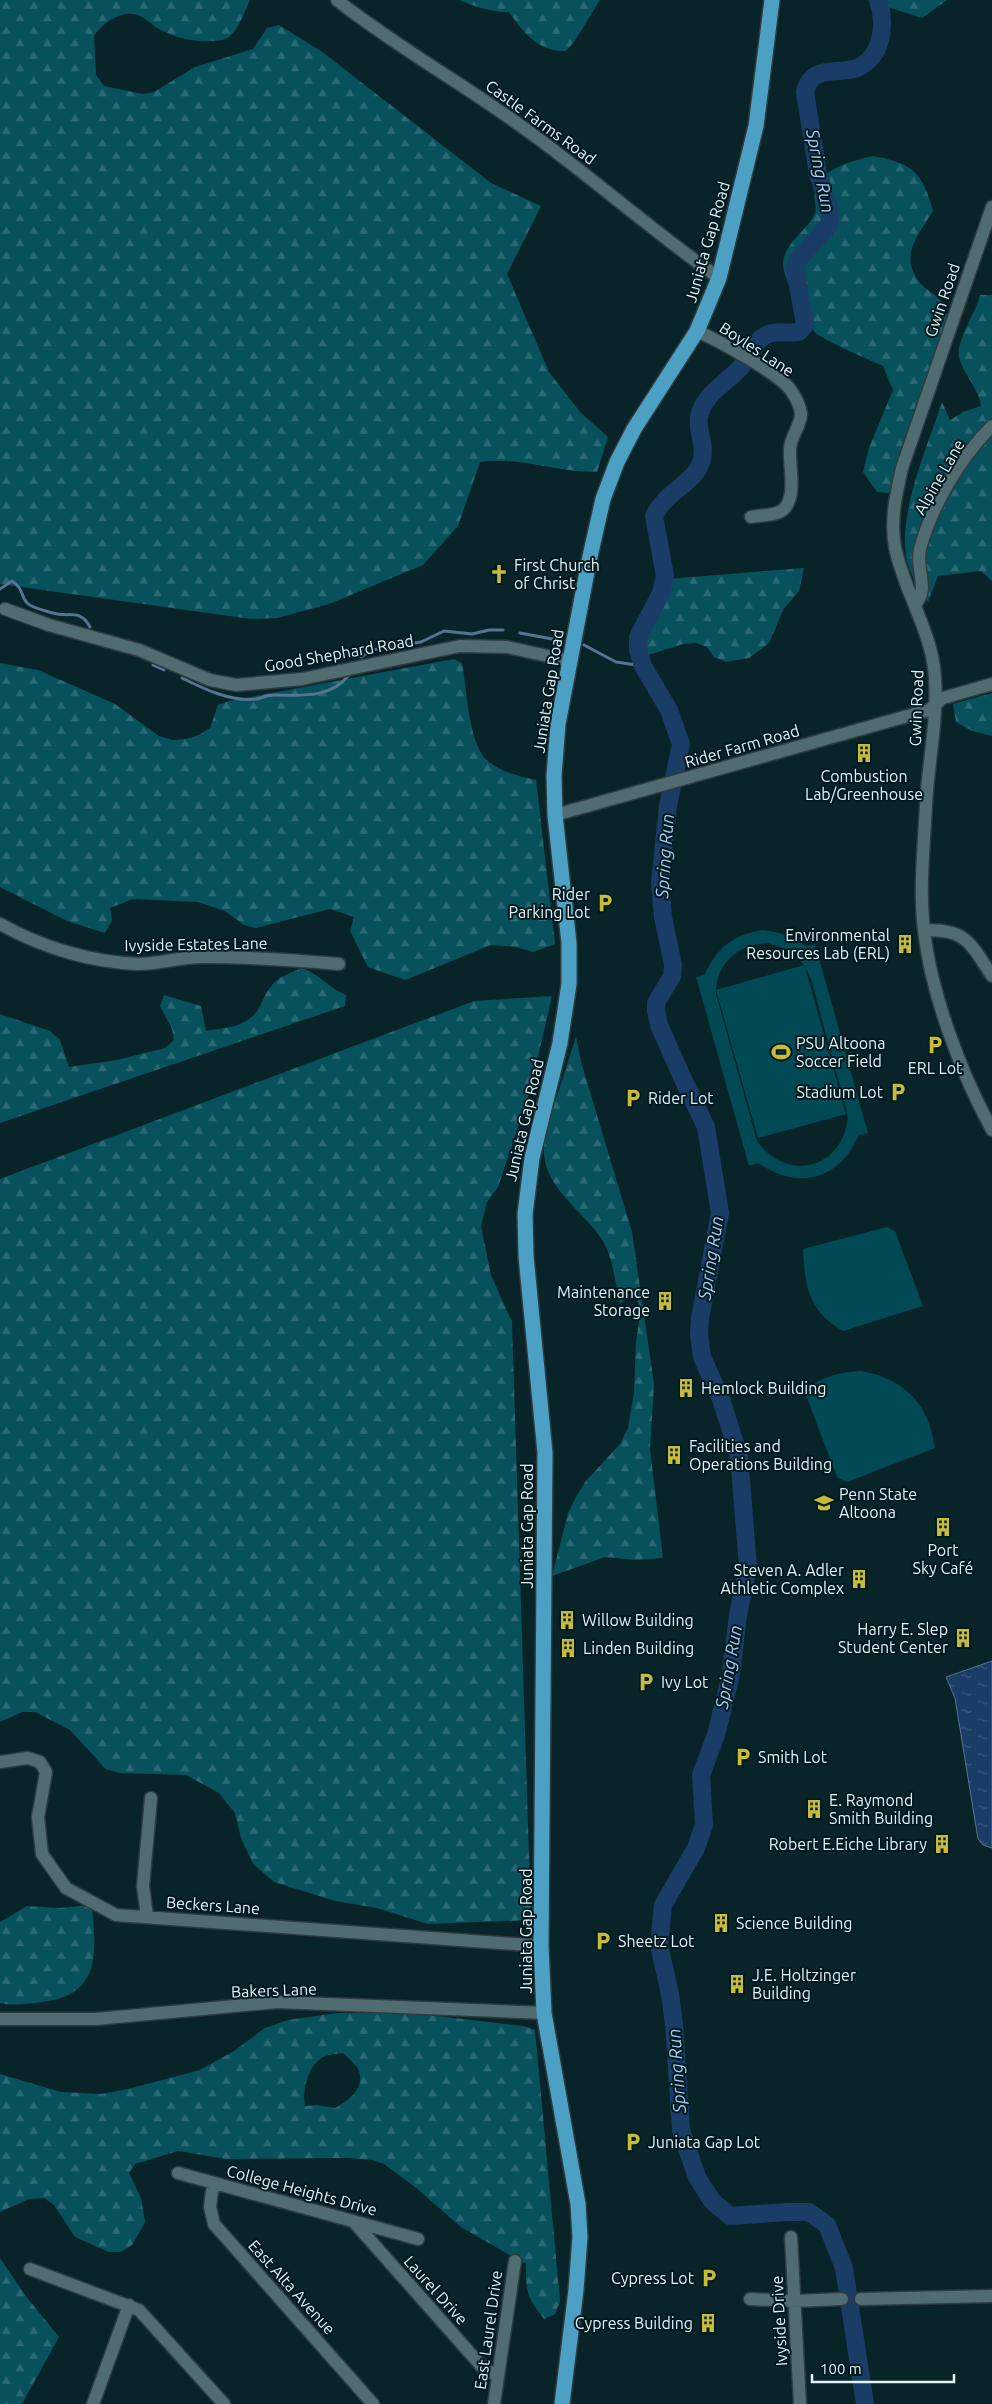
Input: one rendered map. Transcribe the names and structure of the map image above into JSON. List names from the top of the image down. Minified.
{"streets":{"main road":["Juniata Gap Road"],"street":["Castle Farms Road","Gwin Road","Boyles Lane","Alpine Lane","Good Shephard Road","Rider Farm Road","Ivyside Estates Lane","Beckers Lane","Bakers Lane","College Heights Drive","East Alta Avenue","Laurel Drive","Ivyside Drive","East Laurel Drive"]},"crossings":[["Castle Farms Road","Juniata Gap Road"],["Juniata Gap Road","Boyles Lane"],["Juniata Gap Road","Good Shephard Road"],["Juniata Gap Road","Rider Farm Road"],["Juniata Gap Road","Beckers Lane"],["Juniata Gap Road","Bakers Lane"],["Gwin Road","Alpine Lane"],["Gwin Road","Rider Farm Road"],["College Heights Drive","East Alta Avenue"],["College Heights Drive","Laurel Drive"],["Laurel Drive","East Laurel Drive"]],"water":["Spring Run"],"places":{"church":["First Church of Christ"],"building":["Combustion Lab/Greenhouse","Environmental Resources Lab (ERL)","Maintenance Storage","Hemlock Building","Facilities and Operations Building","Port Sky Café","Steven A. Adler Athletic Complex","Willow Building","Harry E. Slep Student Center","Linden Building","E. Raymond Smith Building","Robert E.Eiche Library","Science Building","J.E. Holtzinger Building","Cypress Building"],"parking":["Rider Parking Lot","ERL Lot","Stadium Lot","Rider Lot","Ivy Lot","Smith Lot","Sheetz Lot","Juniata Gap Lot","Cypress Lot"],"sports":["PSU Altoona Soccer Field"],"school or university":["Penn State Altoona"]},"scale_bar":"100 m"}
